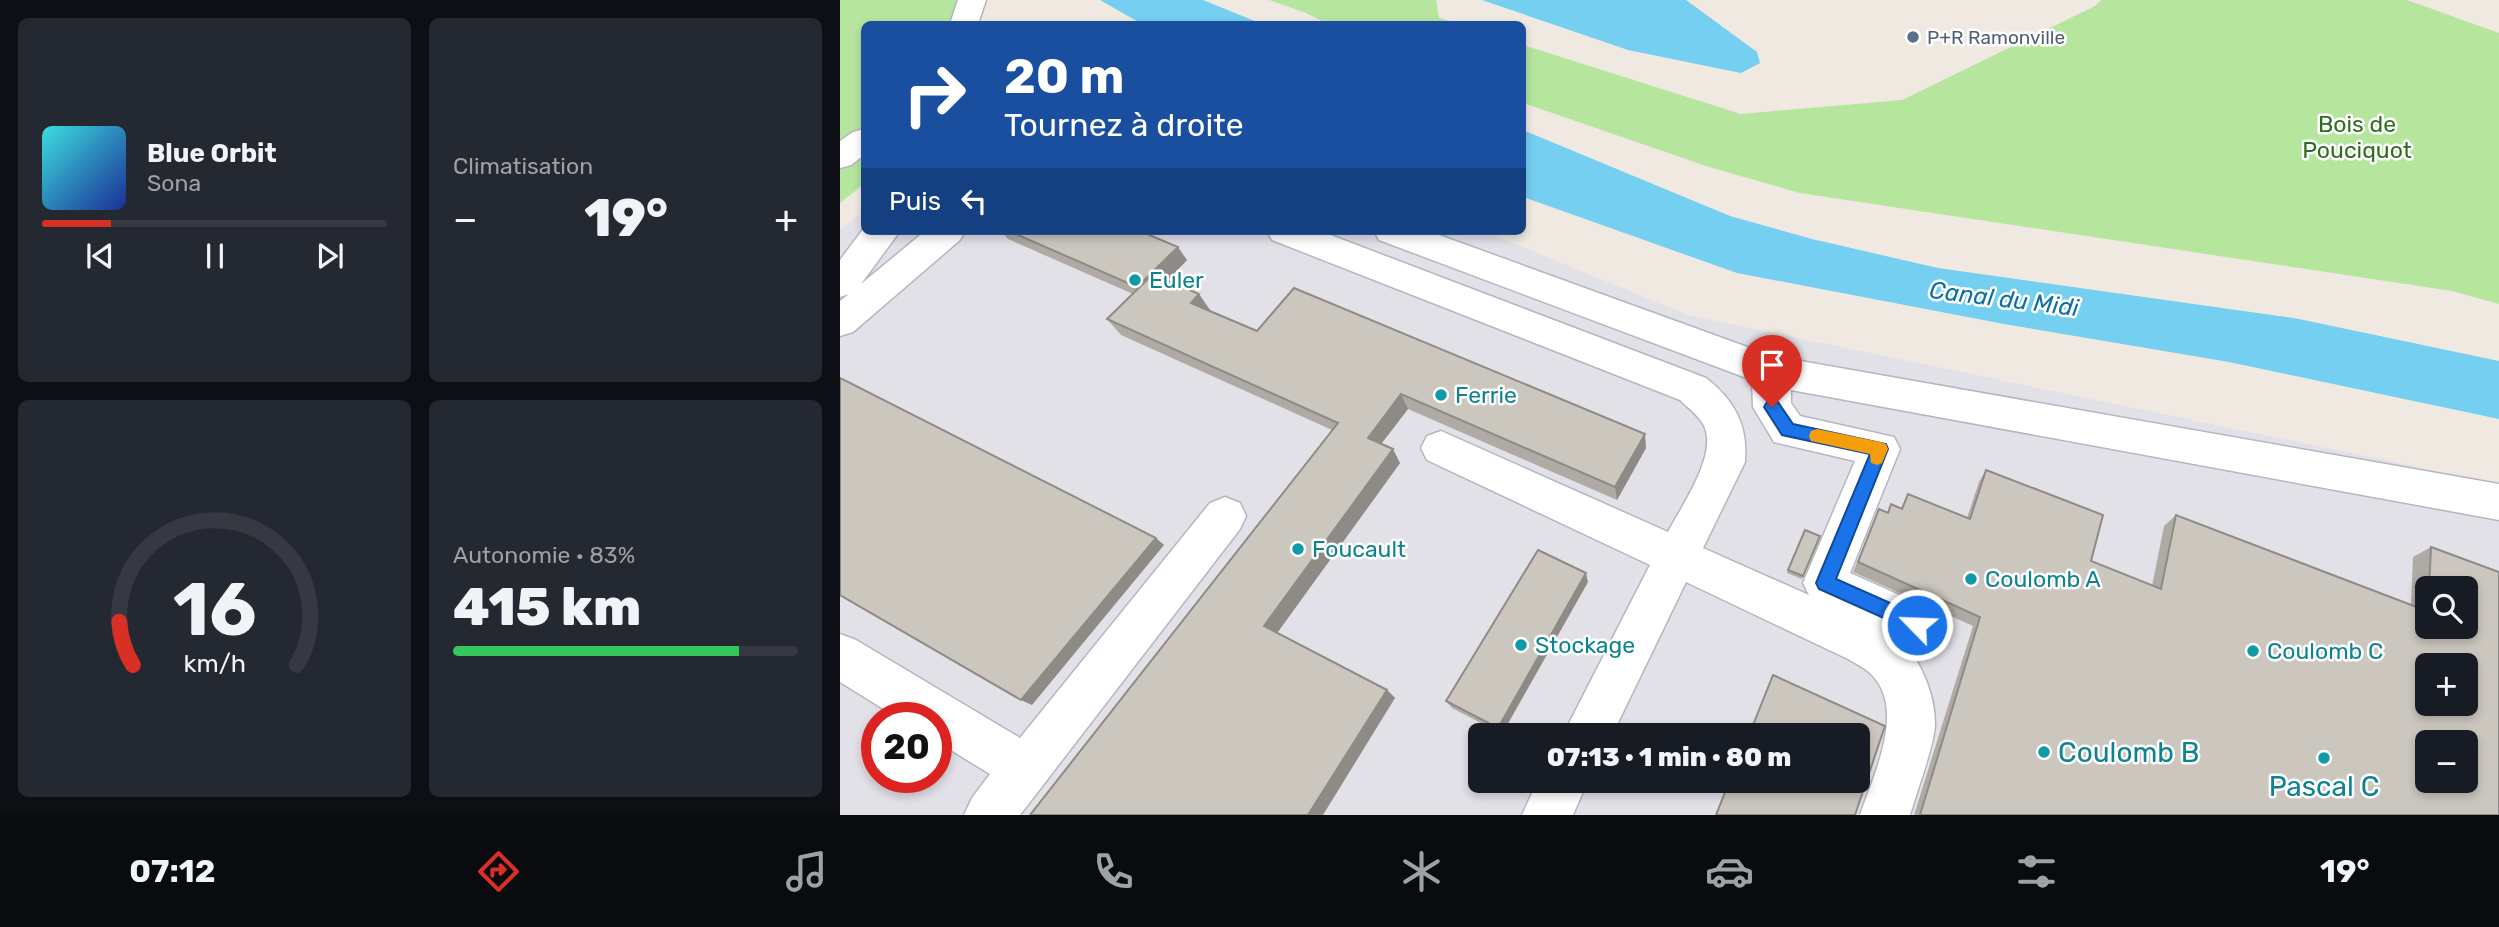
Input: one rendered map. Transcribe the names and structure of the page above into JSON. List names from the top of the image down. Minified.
{"water":["Canal du Midi"],"parks":["Bois de Pouciquot"],"places":["P+R Ramonville","Euler","Ferrie","Foucault","Coulomb A","Stockage","Coulomb C","Coulomb B","Pascal C"],"page":{"tile":["Climatisation",["Autonomie · 83%","415 km"]],"turn":["20 m","Tournez à droite"],"song":["Blue Orbit","Sona"],"then":"Puis","heat":["−","19°","+"],"map_buttons":["+","−"],"limit":"20","trip":"07:13 · 1 min · 80 m","tabs":["07:12","19°"],"gauge":["16","km/h"]}}
